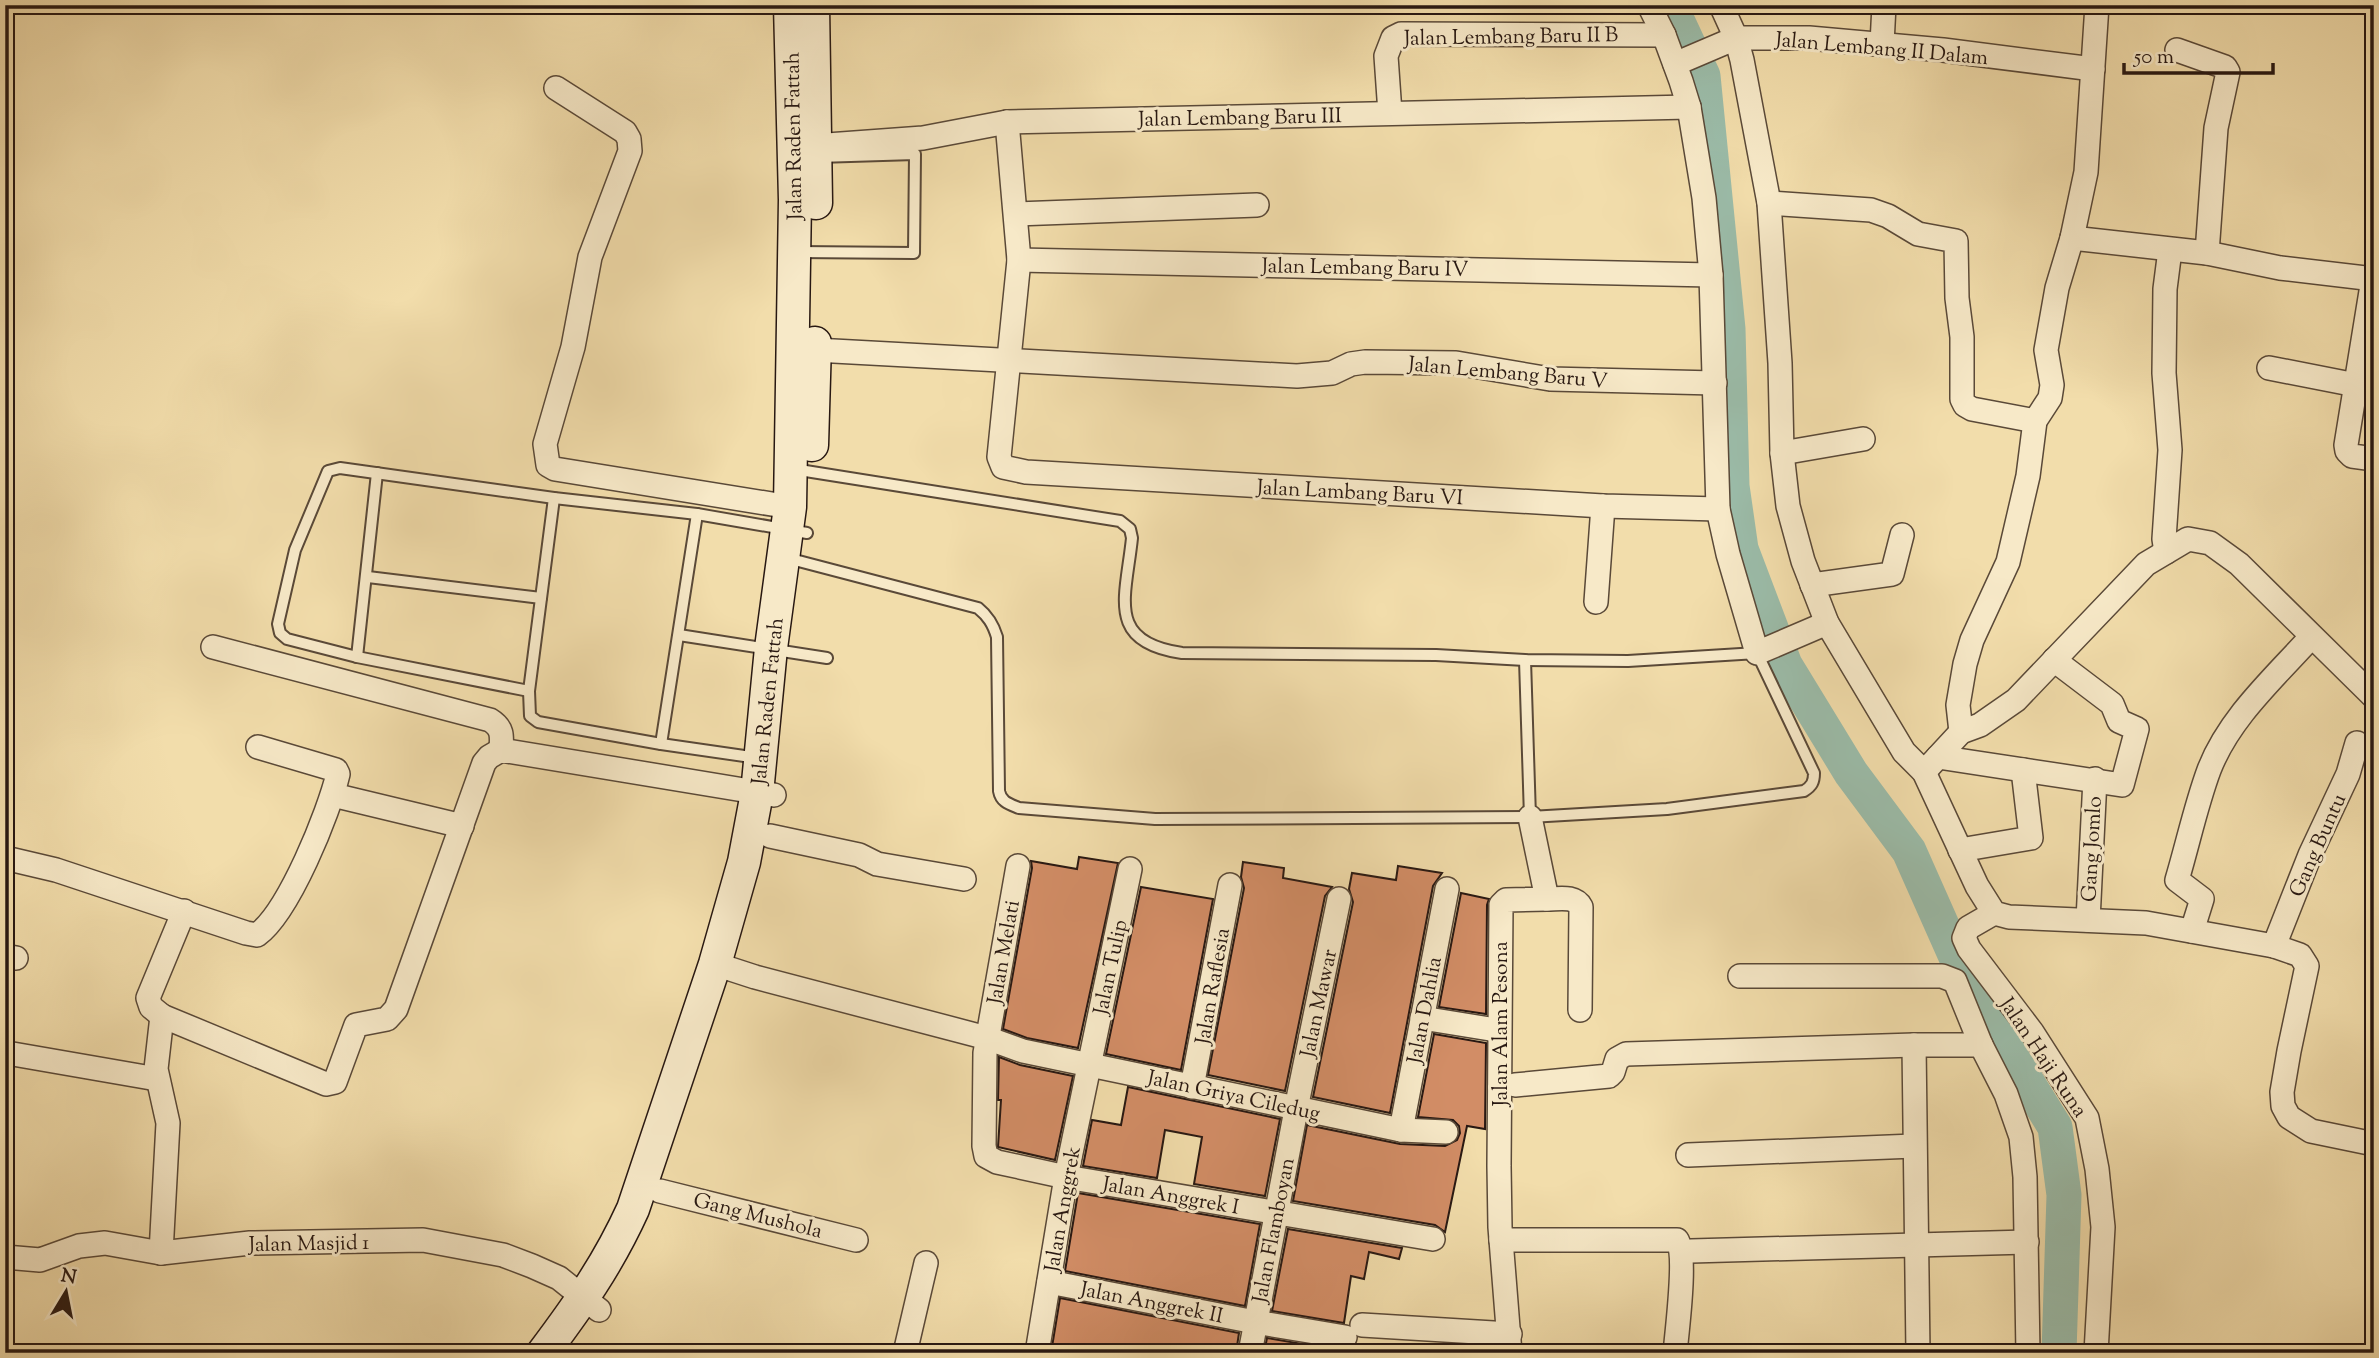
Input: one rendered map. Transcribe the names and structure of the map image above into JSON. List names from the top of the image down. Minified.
{"streets":{"main road":["Jalan Raden Fattah"],"street":["Jalan Lembang Baru II B","Jalan Lembang II Dalam","Jalan Lembang Baru III","Jalan Lembang Baru IV","Jalan Lembang Baru V","Jalan Lambang Baru VI","Gang Buntu","Gang Jomlo","Jalan Melati","Jalan Tulip","Jalan Raflesia","Jalan Mawar","Jalan Dahlia","Jalan Alam Pesona","Jalan Haji Runa","Jalan Griya Ciledug","Jalan Anggrek I","Jalan Anggrek","Gang Mushola","Jalan Flamboyan","Jalan Masjid 1","Jalan Anggrek II"]},"crossings":[["Jalan Lembang Baru II B","Jalan Lembang Baru III"],["Jalan Lembang Baru III","Jalan Raden Fattah"],["Jalan Raden Fattah","Jalan Lembang Baru V"],["Jalan Raden Fattah","Jalan Griya Ciledug"],["Jalan Raden Fattah","Gang Mushola"],["Jalan Raden Fattah","Jalan Masjid 1"],["Jalan Lembang Baru V","Jalan Lambang Baru VI"],["Jalan Melati","Jalan Griya Ciledug"],["Jalan Tulip","Jalan Griya Ciledug"],["Jalan Tulip","Jalan Anggrek"],["Jalan Raflesia","Jalan Griya Ciledug"],["Jalan Mawar","Jalan Griya Ciledug"],["Jalan Mawar","Jalan Flamboyan"],["Jalan Dahlia","Jalan Griya Ciledug"],["Jalan Alam Pesona","Jalan Anggrek II"],["Jalan Griya Ciledug","Jalan Anggrek"],["Jalan Griya Ciledug","Jalan Flamboyan"],["Jalan Anggrek I","Jalan Anggrek"],["Jalan Anggrek I","Jalan Flamboyan"],["Jalan Anggrek","Jalan Anggrek II"],["Jalan Flamboyan","Jalan Anggrek II"]],"scale_bar":"50 m","north":"top"}
